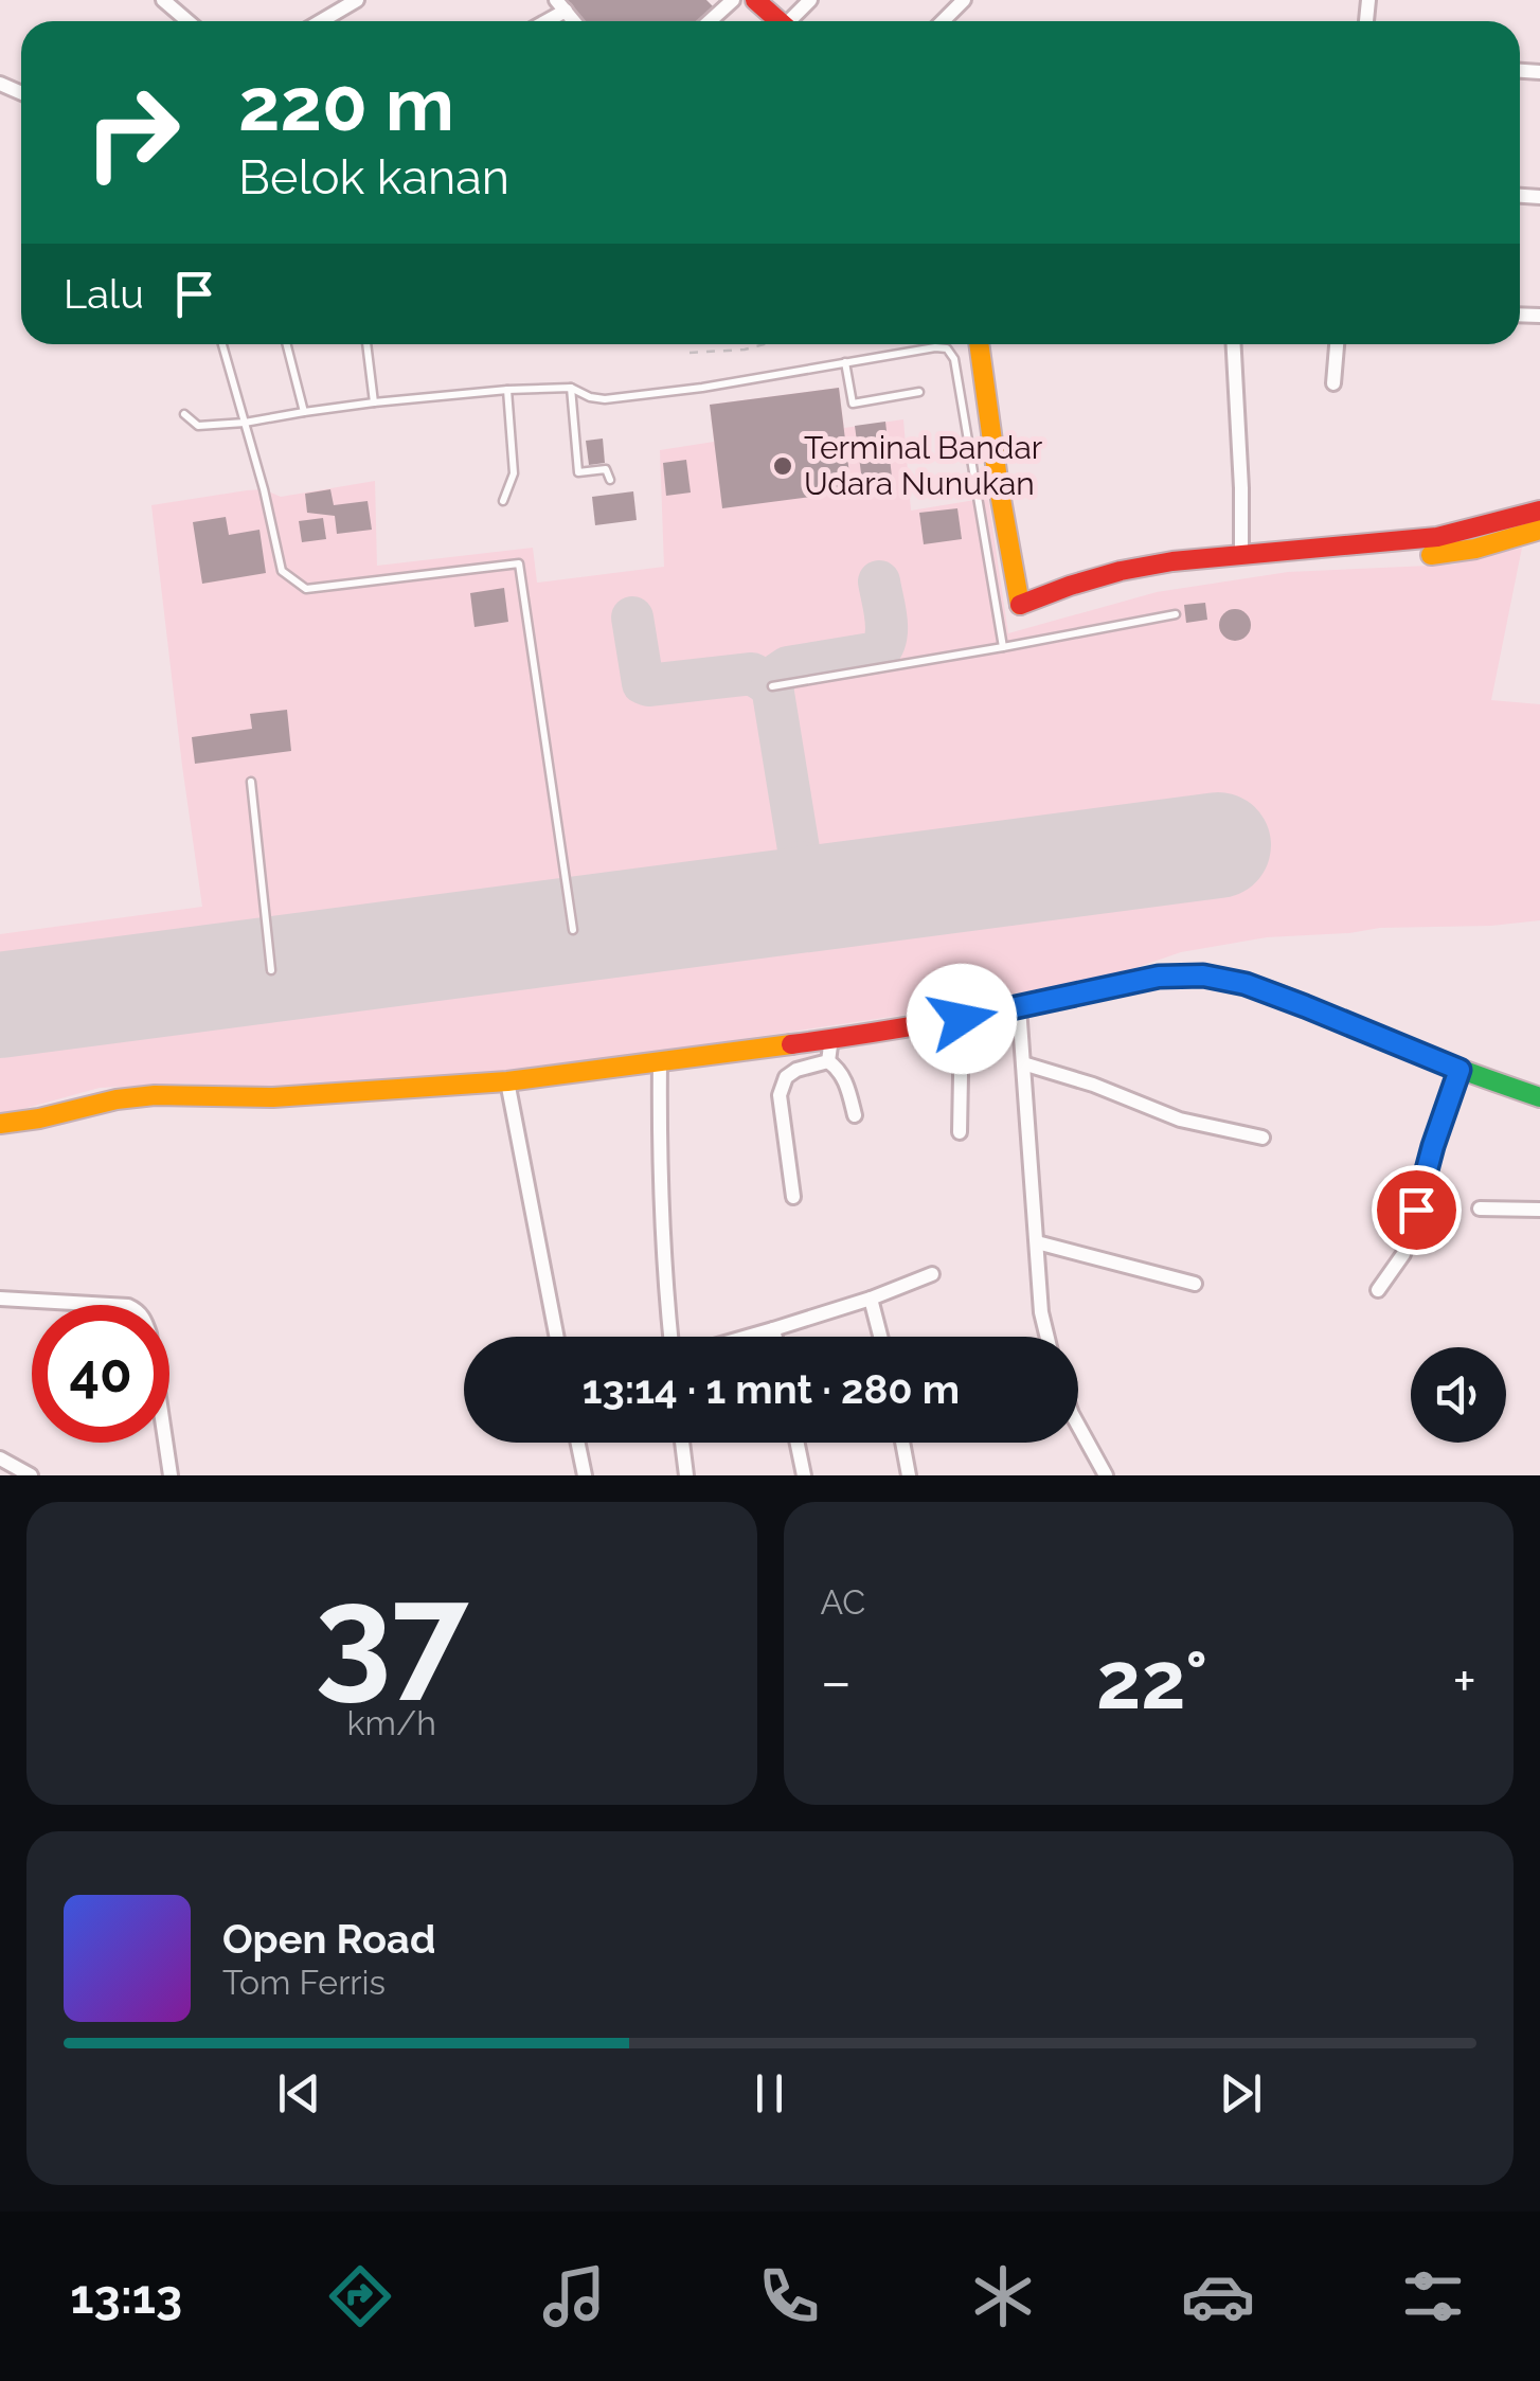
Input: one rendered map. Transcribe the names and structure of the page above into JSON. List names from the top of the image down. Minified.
{"places":["Terminal Bandar Udara Nunukan"],"page":{"turn":["220 m","Belok kanan"],"then":"Lalu","limit":"40","trip":"13:14 · 1 mnt · 280 m","tile":[["37","km/h"],"AC"],"heat":["−","22°","+"],"song":["Open Road","Tom Ferris"],"tabs":"13:13"}}
